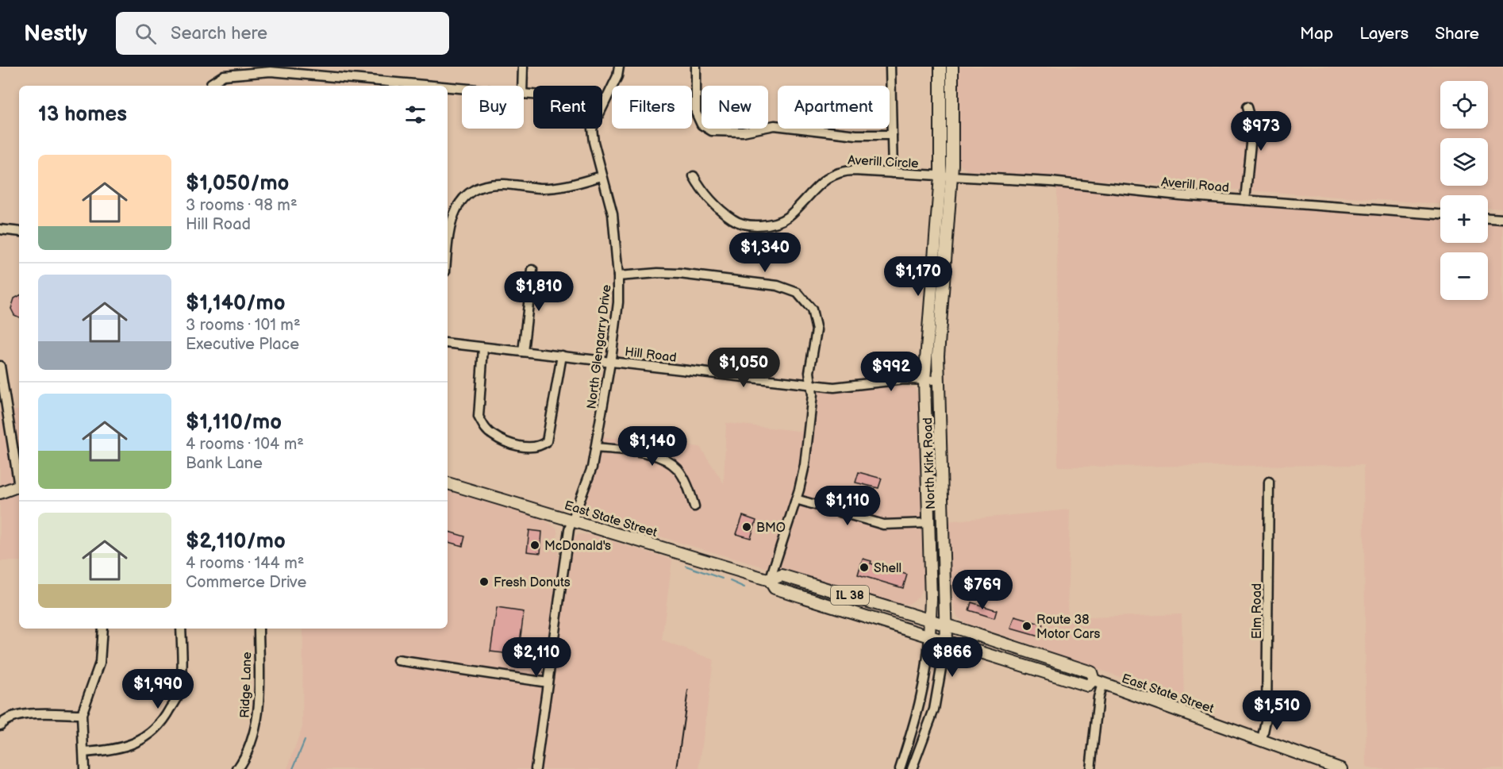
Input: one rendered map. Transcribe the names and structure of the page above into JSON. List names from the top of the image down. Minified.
{"streets":{"main road":["North Kirk Road","East State Street","IL 38"],"street":["Averill Circle","Averill Road","North Glengarry Drive","Hill Road","Elm Road","Ridge Lane"]},"crossings":[["Averill Circle","Averill Road"],["Averill Circle","North Kirk Road"],["Averill Road","North Kirk Road"],["North Glengarry Drive","Hill Road"],["North Glengarry Drive","East State Street"],["Hill Road","North Kirk Road"],["North Kirk Road","East State Street"],["East State Street","Elm Road"]],"places":["BMO","McDonald's","Shell","Fresh Donuts","Route 38 Motor Cars"],"page":{"header":"Nestly","search":"Search here","nav":["Map","Layers","Share"],"map_buttons":["+","−"],"chip":["Buy","Rent","Filters","New","Apartment"],"heading":"13 homes","price":["$973","$1,340","$1,170","$1,810","$1,050","$992","$1,140","$1,110","$769","$2,110","$866","$1,990","$1,510"],"list":[{"name":"$1,050/mo","note":"3 rooms · 98 m² · Hill Road"},{"name":"$1,140/mo","note":"3 rooms · 101 m² · Executive Place"},{"name":"$1,110/mo","note":"4 rooms · 104 m² · Bank Lane"},{"name":"$2,110/mo","note":"4 rooms · 144 m² · Commerce Drive"}]}}
